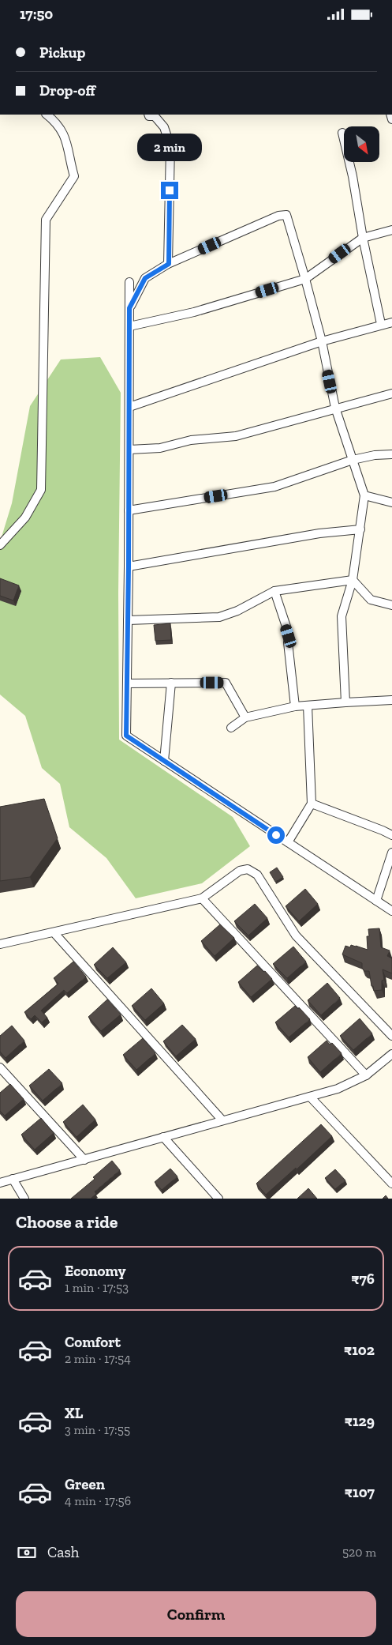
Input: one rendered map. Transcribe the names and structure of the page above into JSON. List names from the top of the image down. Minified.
{"north":"bottom right","page":{"status":"17:50","banner":["Pickup","Drop-off"],"bubble":"2 min","heading":"Choose a ride","list":[{"name":"Economy","note":"1 min · 17:53","value":"₹76"},{"name":"Comfort","note":"2 min · 17:54","value":"₹102"},{"name":"XL","note":"3 min · 17:55","value":"₹129"},{"name":"Green","note":"4 min · 17:56","value":"₹107"}],"pay":["Cash","520 m"],"buttons":"Confirm"}}
